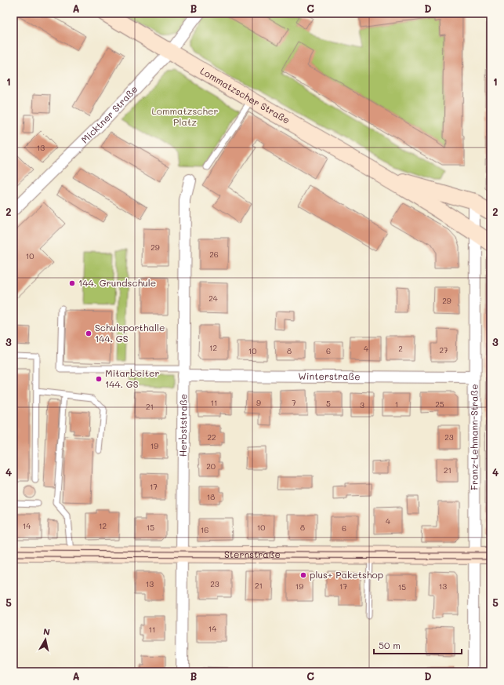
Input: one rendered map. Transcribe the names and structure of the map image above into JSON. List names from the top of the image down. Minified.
{"streets":{"main road":["Lommatzscher Straße","Sternstraße"],"street":["Micktner Straße","Winterstraße","Herbststraße","Franz-Lehmann-Straße"]},"crossings":[["Lommatzscher Straße","Micktner Straße"],["Lommatzscher Straße","Franz-Lehmann-Straße"],["Winterstraße","Herbststraße"],["Winterstraße","Franz-Lehmann-Straße"],["Herbststraße","Sternstraße"],["Franz-Lehmann-Straße","Sternstraße"]],"parks":["Lommatzscher Platz"],"places":["144. Grundschule","Schulsporthalle 144. GS","Mitarbeiter 144. GS","plus+ Paketshop"],"house_numbers":["13","29","26","10","24","29","12","4","2","27","10","8","6","11","9","7","5","1","25","3","21","22","23","19","20","21","17","18","4","14","12","15","10","8","6","16","13","23","21","19","17","13","15","14","11"],"scale_bar":"50 m","north":"top","grid":{"columns":["A","B","C","D"],"rows":["1","2","3","4","5"]}}
